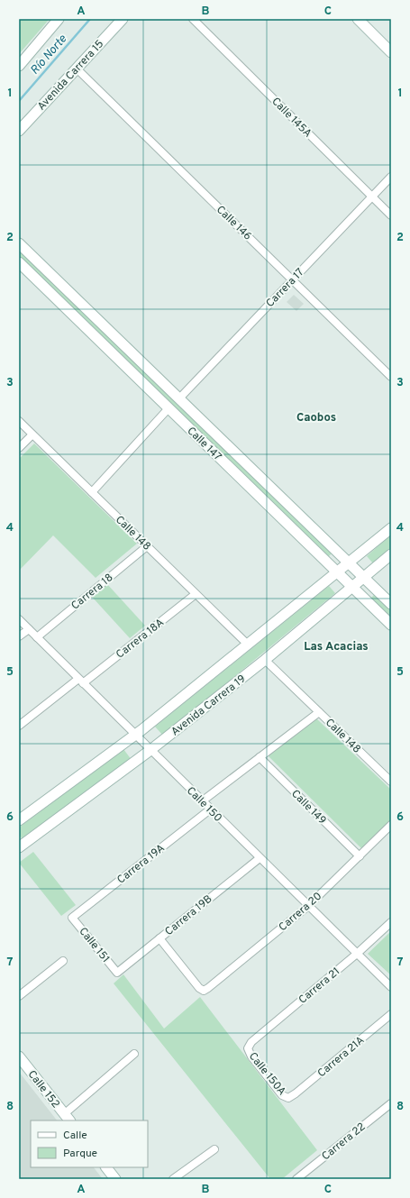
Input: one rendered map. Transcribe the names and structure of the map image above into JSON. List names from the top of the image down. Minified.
{"streets":{"main road":["Avenida Carrera 15","Calle 147","Avenida Carrera 19","Calle 152"],"street":["Calle 145A","Calle 146","Carrera 17","Calle 148","Carrera 18","Carrera 18A","Calle 150","Calle 149","Carrera 19A","Carrera 20","Carrera 19B","Calle 151","Carrera 21","Carrera 21A","Calle 150A","Carrera 22"]},"crossings":[["Avenida Carrera 15","Calle 146"],["Calle 145A","Carrera 17"],["Calle 146","Carrera 17"],["Carrera 17","Calle 147"],["Calle 147","Avenida Carrera 19"],["Calle 148","Carrera 18"],["Calle 148","Carrera 18A"],["Calle 148","Avenida Carrera 19"],["Carrera 18","Calle 150"],["Carrera 18A","Calle 150"],["Avenida Carrera 19","Calle 150"],["Calle 150","Carrera 19A"],["Calle 150","Carrera 20"],["Calle 150","Carrera 19B"],["Calle 150","Carrera 21"],["Calle 149","Carrera 20"],["Carrera 19A","Calle 151"],["Carrera 20","Carrera 19B"],["Carrera 19B","Calle 151"],["Carrera 21","Calle 150A"],["Carrera 21A","Calle 150A"]],"districts":["Caobos","Las Acacias"],"water":["Río Norte"],"legend":["Calle","Parque"],"grid":{"columns":["A","B","C"],"rows":["1","2","3","4","5","6","7","8"]}}
